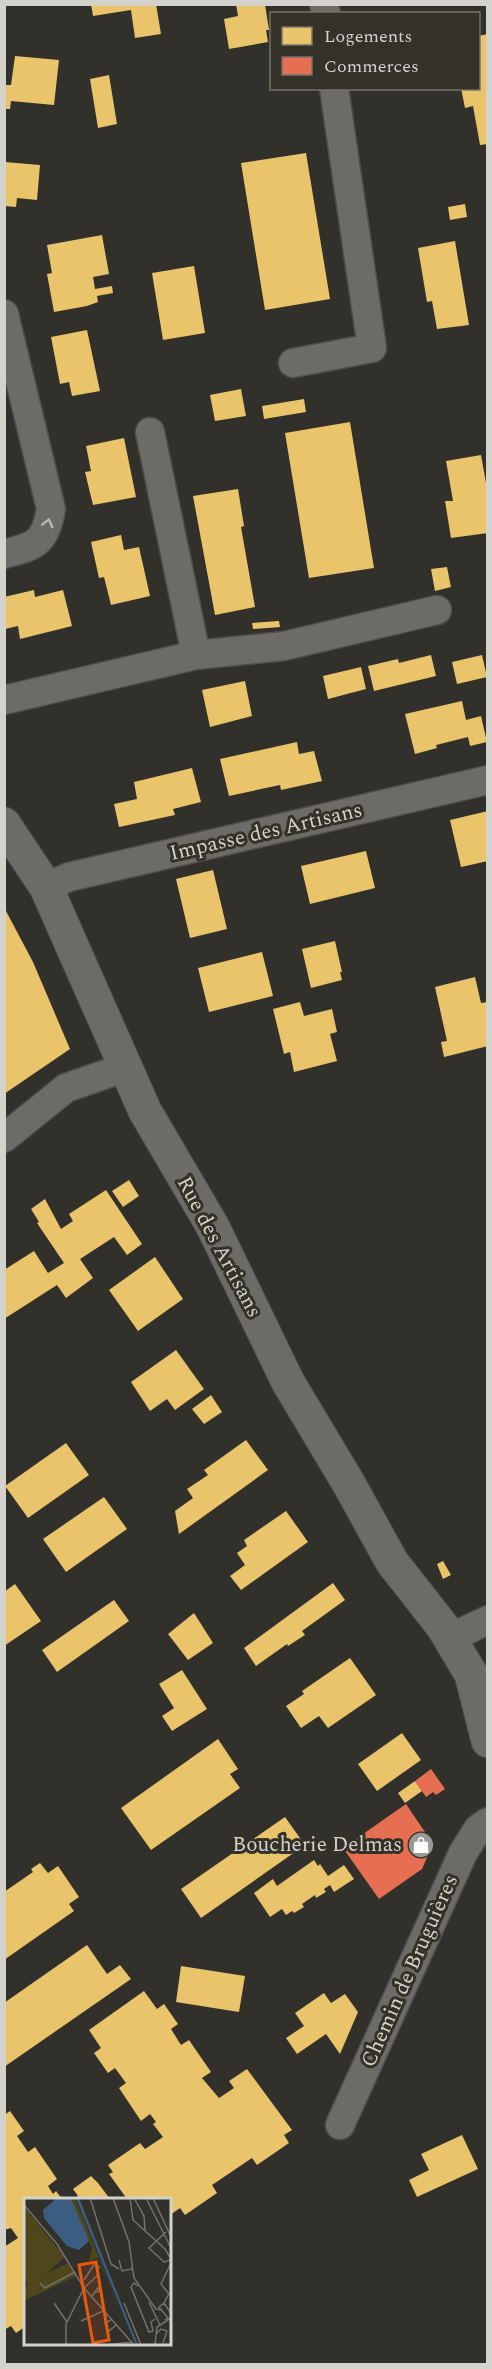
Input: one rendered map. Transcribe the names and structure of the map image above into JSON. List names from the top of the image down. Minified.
{"streets":{"street":["Impasse des Artisans","Rue des Artisans","Chemin de Bruguières"]},"crossings":[["Impasse des Artisans","Rue des Artisans"]],"places":{"shop":["Boucherie Delmas"]},"legend":["Logements","Commerces"]}
